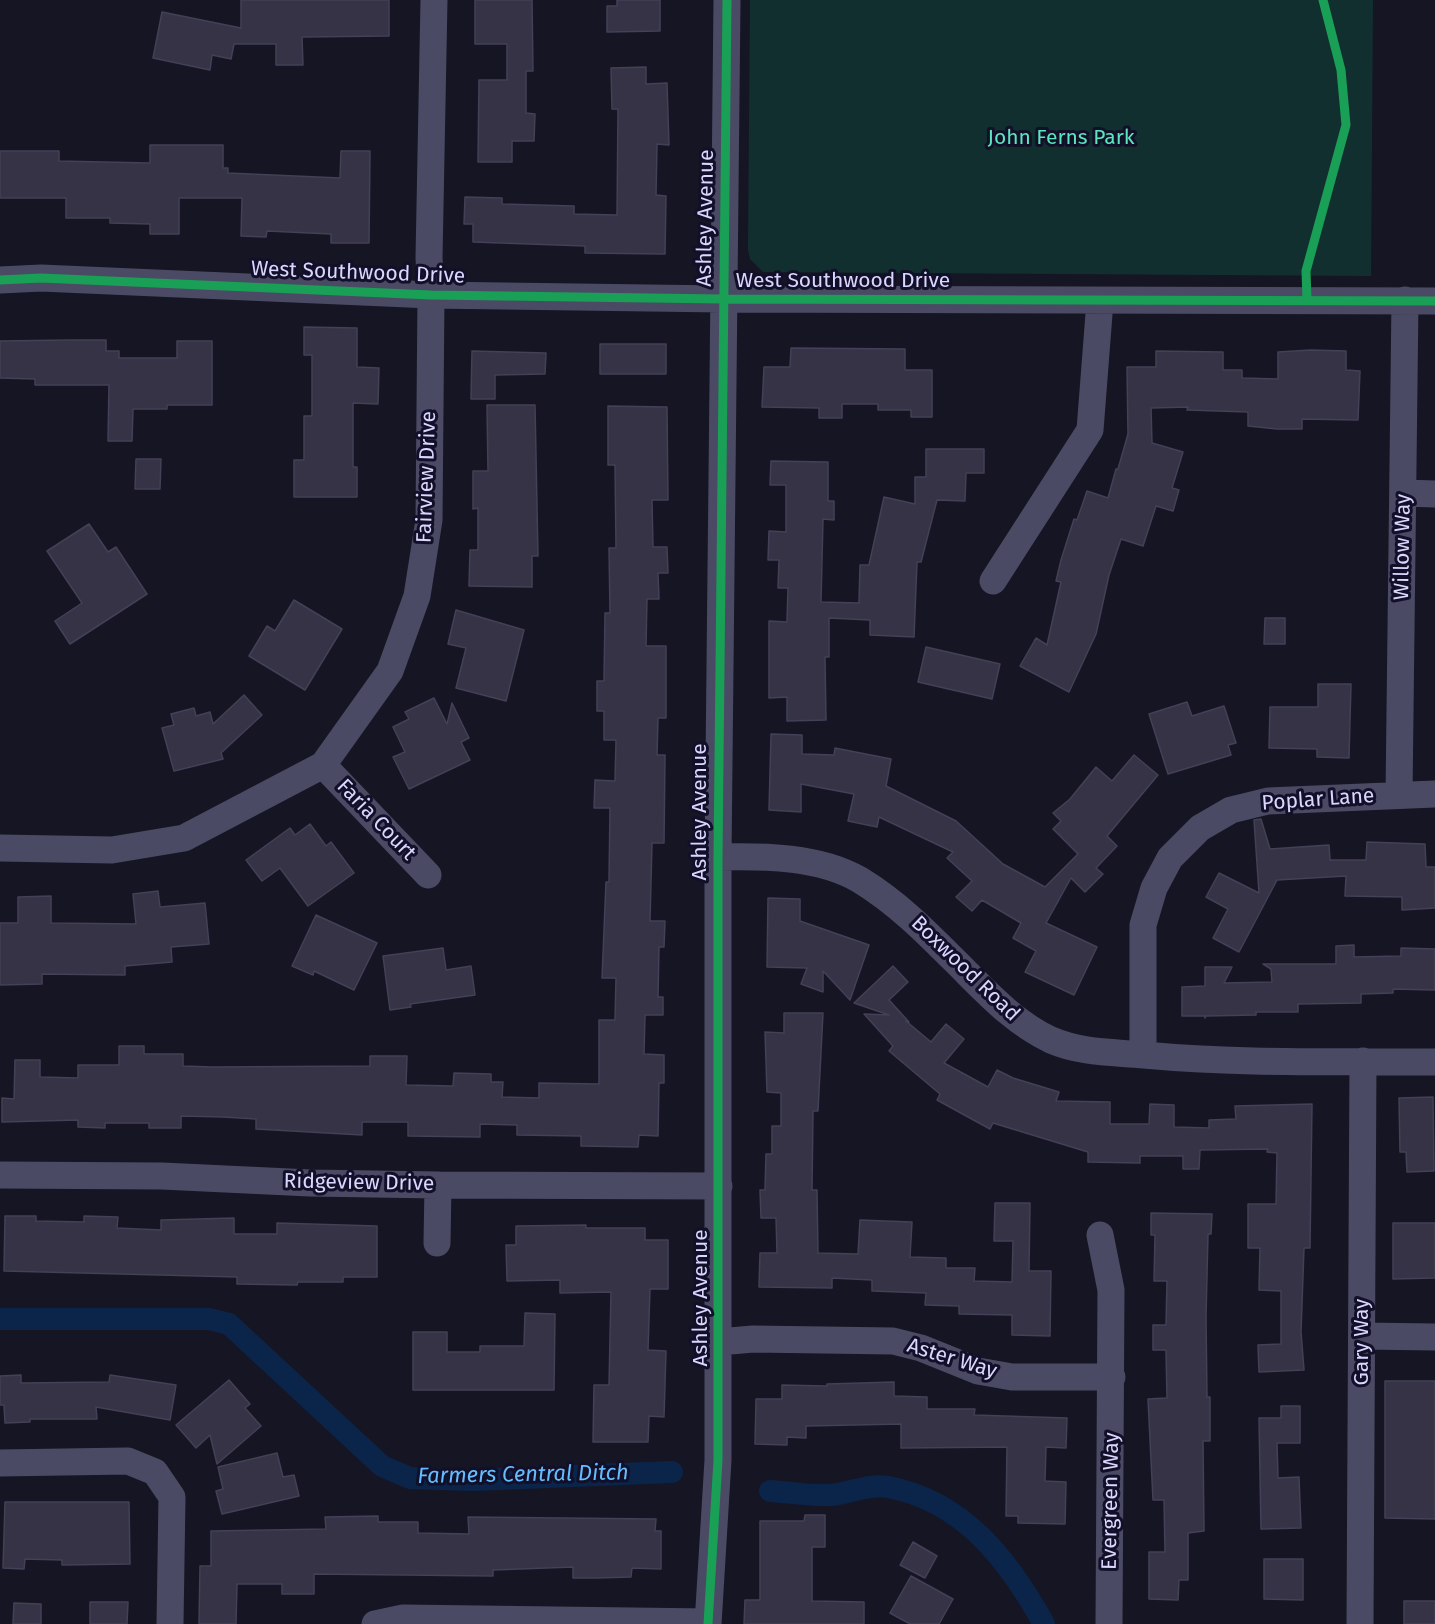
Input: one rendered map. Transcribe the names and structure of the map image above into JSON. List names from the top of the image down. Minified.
{"streets":{"street":["Ashley Avenue","West Southwood Drive","Fairview Drive","Willow Way","Poplar Lane","Faria Court","Boxwood Road","Ridgeview Drive","Gary Way","Aster Way","Evergreen Way"]},"crossings":[["Ashley Avenue","West Southwood Drive"],["Ashley Avenue","Boxwood Road"],["Ashley Avenue","Ridgeview Drive"],["Ashley Avenue","Aster Way"],["West Southwood Drive","Fairview Drive"],["West Southwood Drive","Willow Way"],["Fairview Drive","Faria Court"],["Willow Way","Poplar Lane"],["Poplar Lane","Boxwood Road"],["Boxwood Road","Gary Way"],["Aster Way","Evergreen Way"]],"water":["Farmers Central Ditch"],"parks":["John Ferns Park"]}
